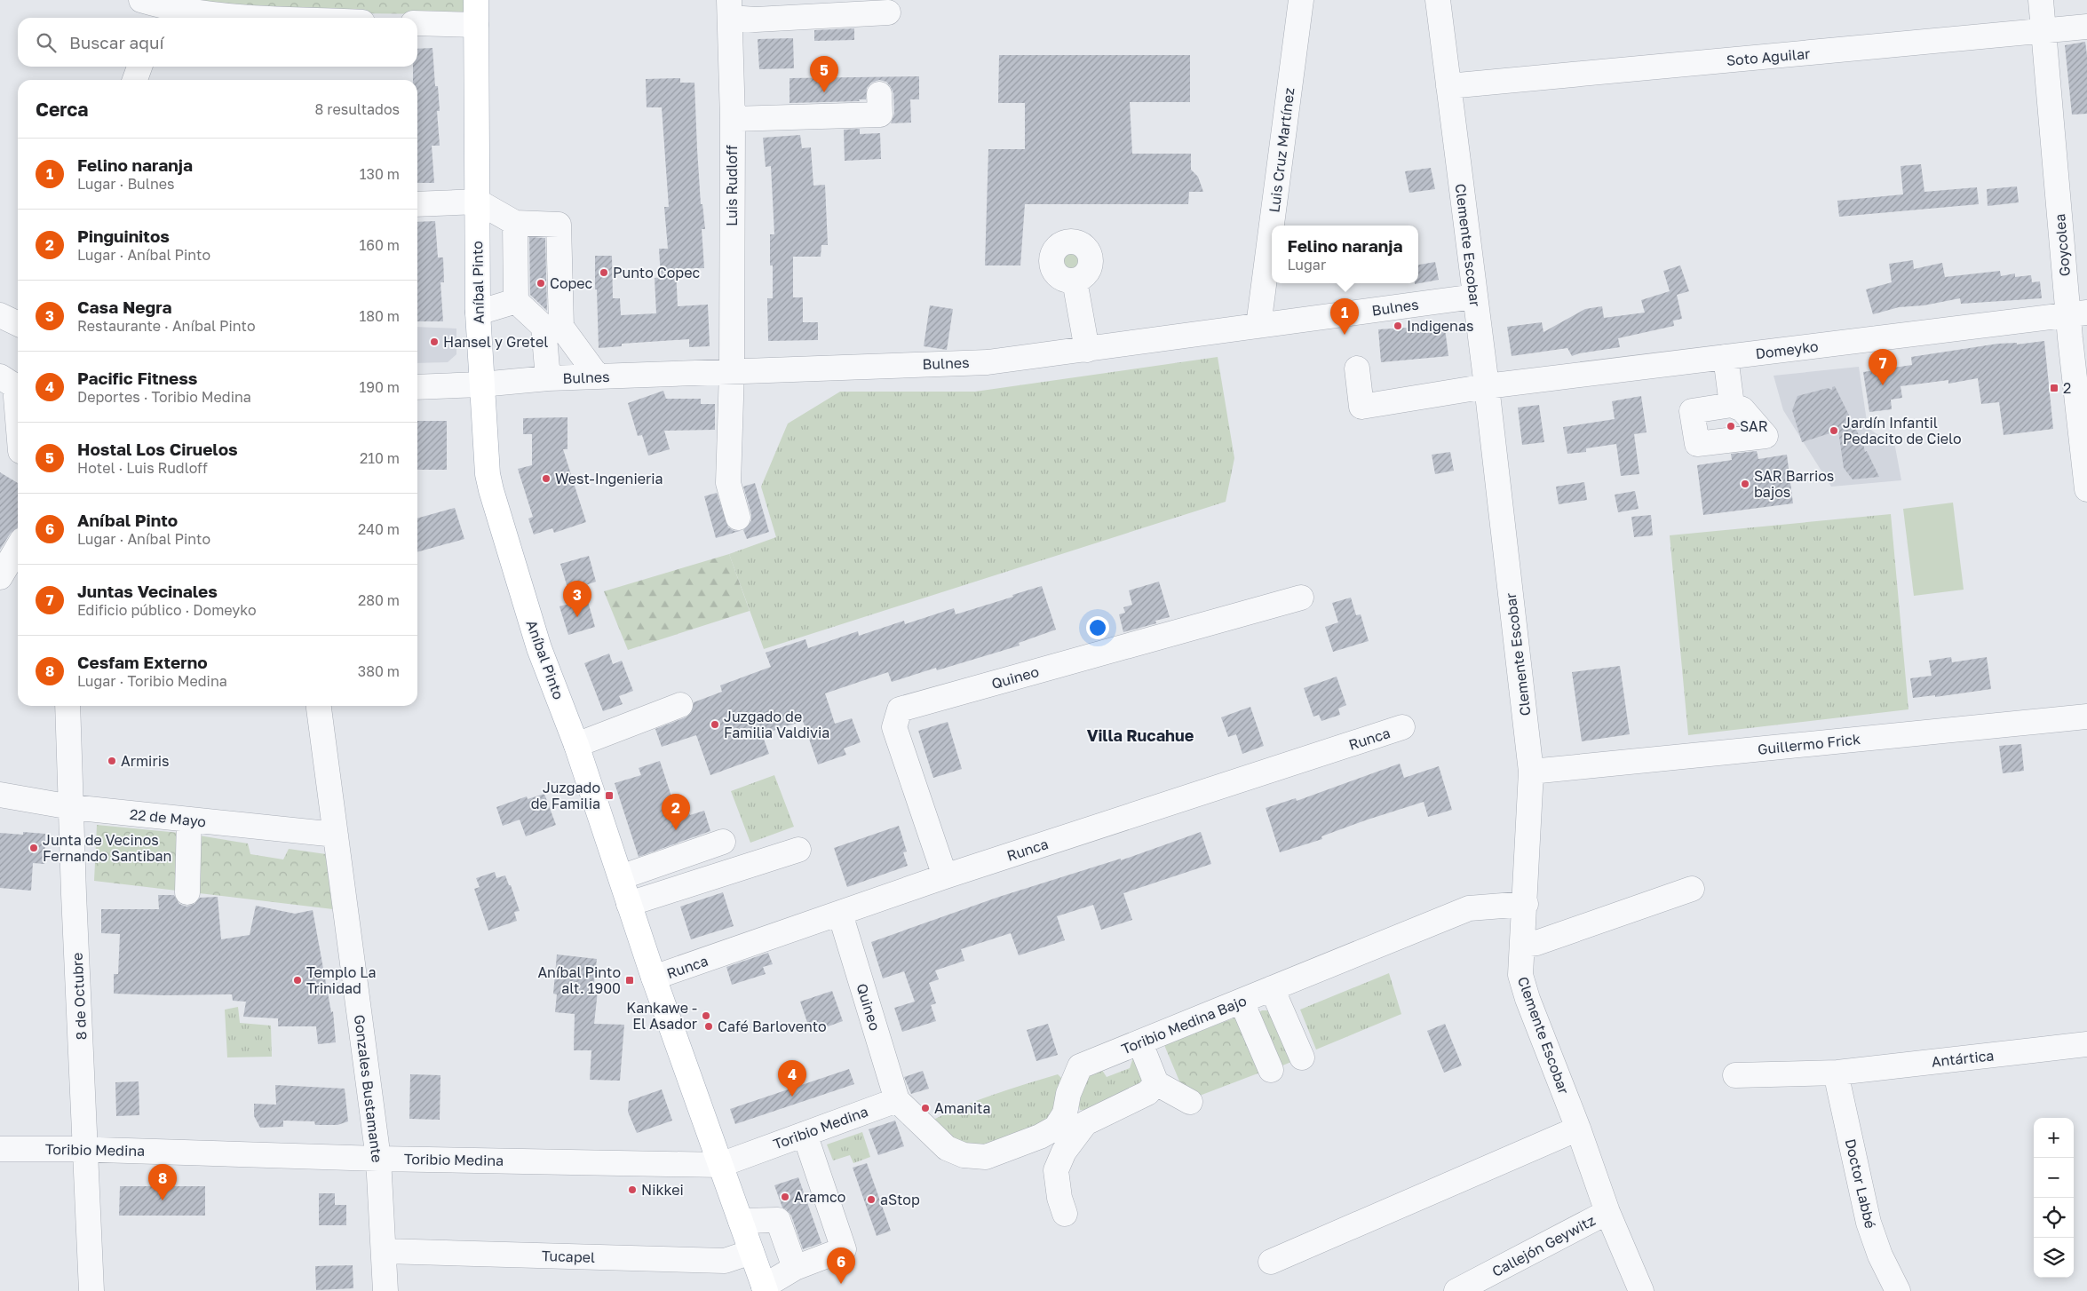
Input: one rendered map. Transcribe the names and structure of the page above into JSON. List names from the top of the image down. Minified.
{"streets":{"main road":["Aníbal Pinto"],"street":["Soto Aguilar","Luis Cruz Martínez","Luis Rudloff","Clemente Escobar","Goycolea","Bulnes","Domeyko","Quineo","Runca","Guillermo Frick","22 de Mayo","8 de Octubre","Toribio Medina Bajo","Antártica","Gonzales Bustamante","Toribio Medina","Doctor Labbé","Callejón Geywitz","Tucapel"]},"crossings":[["Soto Aguilar","Clemente Escobar"],["Soto Aguilar","Goycolea"],["Luis Cruz Martínez","Bulnes"],["Luis Rudloff","Bulnes"],["Clemente Escobar","Bulnes"],["Clemente Escobar","Domeyko"],["Clemente Escobar","Guillermo Frick"],["Clemente Escobar","Toribio Medina Bajo"],["Clemente Escobar","Callejón Geywitz"],["Goycolea","Domeyko"],["Aníbal Pinto","Bulnes"],["Aníbal Pinto","Runca"],["Aníbal Pinto","Toribio Medina"],["Aníbal Pinto","Tucapel"],["Quineo","Runca"],["Quineo","Toribio Medina Bajo"],["Quineo","Toribio Medina"],["22 de Mayo","8 de Octubre"],["22 de Mayo","Gonzales Bustamante"],["8 de Octubre","Toribio Medina"],["Toribio Medina Bajo","Toribio Medina"],["Antártica","Doctor Labbé"],["Gonzales Bustamante","Toribio Medina"],["Gonzales Bustamante","Tucapel"]],"districts":["Villa Rucahue"],"places":{"other":["Punto Copec","Copec","Indigenas","Hansel y Gretel","SAR","Jardín Infantil Pedacito de Cielo","West-Ingenieria","SAR Barrios bajos","Juzgado de Familia Valdivia","Armiris","Junta de Vecinos Fernando Santiban","Templo La Trinidad","Kankawe - El Asador","Café Barlovento","Amanita","Nikkei","Aramco","aStop"],"transit":["2","Juzgado de Familia","Aníbal Pinto alt. 1900"]},"page":{"search":"Buscar aquí","pins":["5","1","7","3","2","4","8","6"],"heading":["Cerca","8 resultados"],"list":[{"mark":"1","name":"Felino naranja","note":"Lugar · Bulnes","value":"130 m"},{"mark":"2","name":"Pinguinitos","note":"Lugar · Aníbal Pinto","value":"160 m"},{"mark":"3","name":"Casa Negra","note":"Restaurante · Aníbal Pinto","value":"180 m"},{"mark":"4","name":"Pacific Fitness","note":"Deportes · Toribio Medina","value":"190 m"},{"mark":"5","name":"Hostal Los Ciruelos","note":"Hotel · Luis Rudloff","value":"210 m"},{"mark":"6","name":"Aníbal Pinto","note":"Lugar · Aníbal Pinto","value":"240 m"},{"mark":"7","name":"Juntas Vecinales","note":"Edificio público · Domeyko","value":"280 m"},{"mark":"8","name":"Cesfam Externo","note":"Lugar · Toribio Medina","value":"380 m"}],"popup":["Felino naranja","Lugar"],"map_buttons":["+","−"]}}
